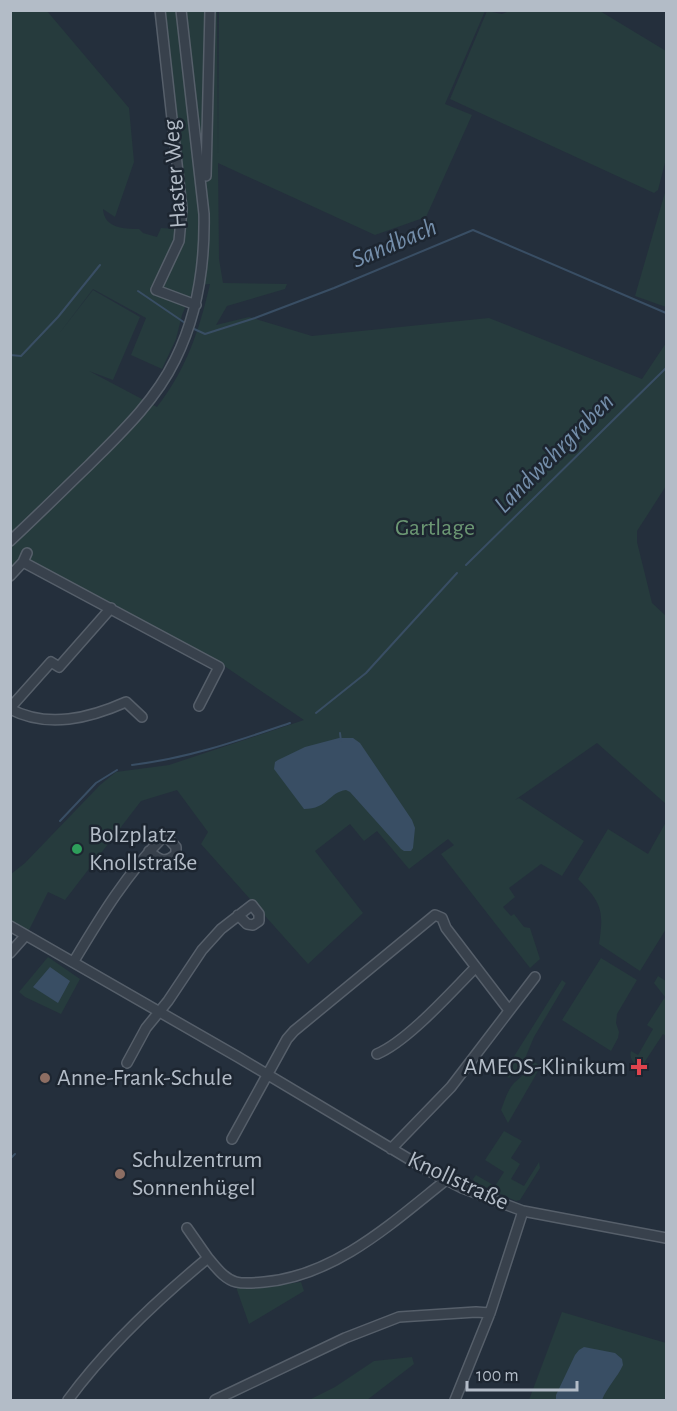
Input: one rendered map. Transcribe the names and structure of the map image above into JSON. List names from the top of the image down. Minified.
{"streets":{"street":["Haster Weg","Knollstraße"]},"water":["Sandbach","Landwehrgraben"],"parks":["Gartlage"],"places":{"other":["Bolzplatz Knollstraße","Anne-Frank-Schule","Schulzentrum Sonnenhügel"],"health":["AMEOS-Klinikum"]},"scale_bar":"100 m"}
